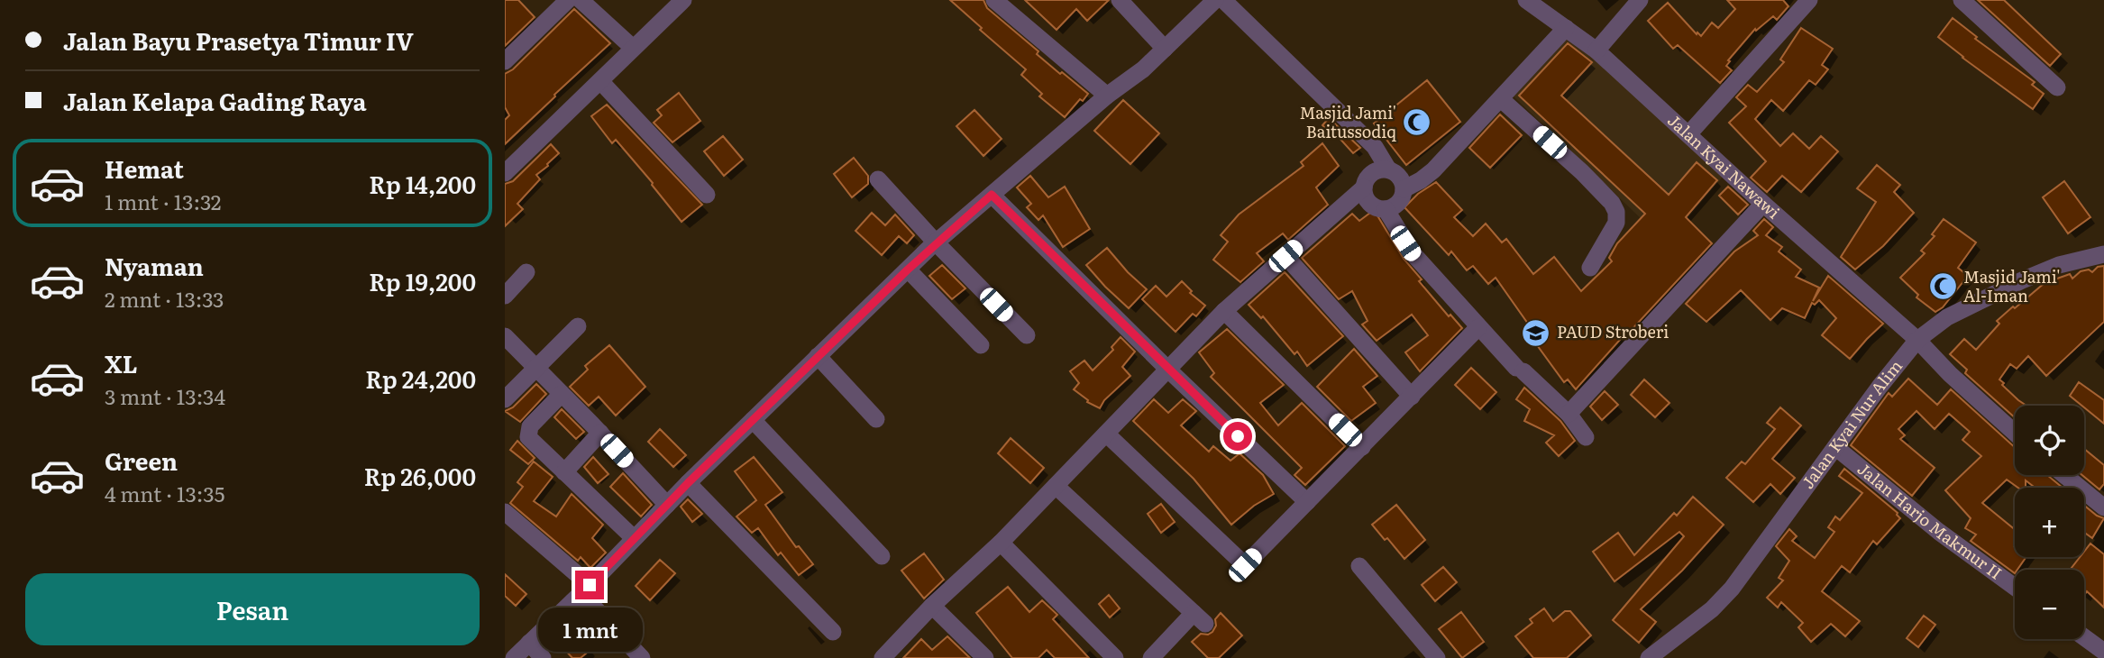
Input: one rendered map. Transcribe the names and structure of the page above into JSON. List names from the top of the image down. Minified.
{"streets":{"street":["Jalan Kyai Nawawi","Jalan Kyai Nur Alim","Jalan Harjo Makmur II"]},"crossings":[["Jalan Kyai Nawawi","Jalan Kyai Nur Alim"],["Jalan Kyai Nur Alim","Jalan Harjo Makmur II"]],"places":{"mosque":["Masjid Jami' Baitussodiq","Masjid Jami' Al-Iman"],"school or university":["PAUD Stroberi"]},"page":{"banner":["Jalan Bayu Prasetya Timur IV","Jalan Kelapa Gading Raya"],"list":[{"name":"Hemat","note":"1 mnt · 13:32","value":"Rp 14,200"},{"name":"Nyaman","note":"2 mnt · 13:33","value":"Rp 19,200"},{"name":"XL","note":"3 mnt · 13:34","value":"Rp 24,200"},{"name":"Green","note":"4 mnt · 13:35","value":"Rp 26,000"}],"map_buttons":["+","−"],"buttons":"Pesan","bubble":"1 mnt"}}
